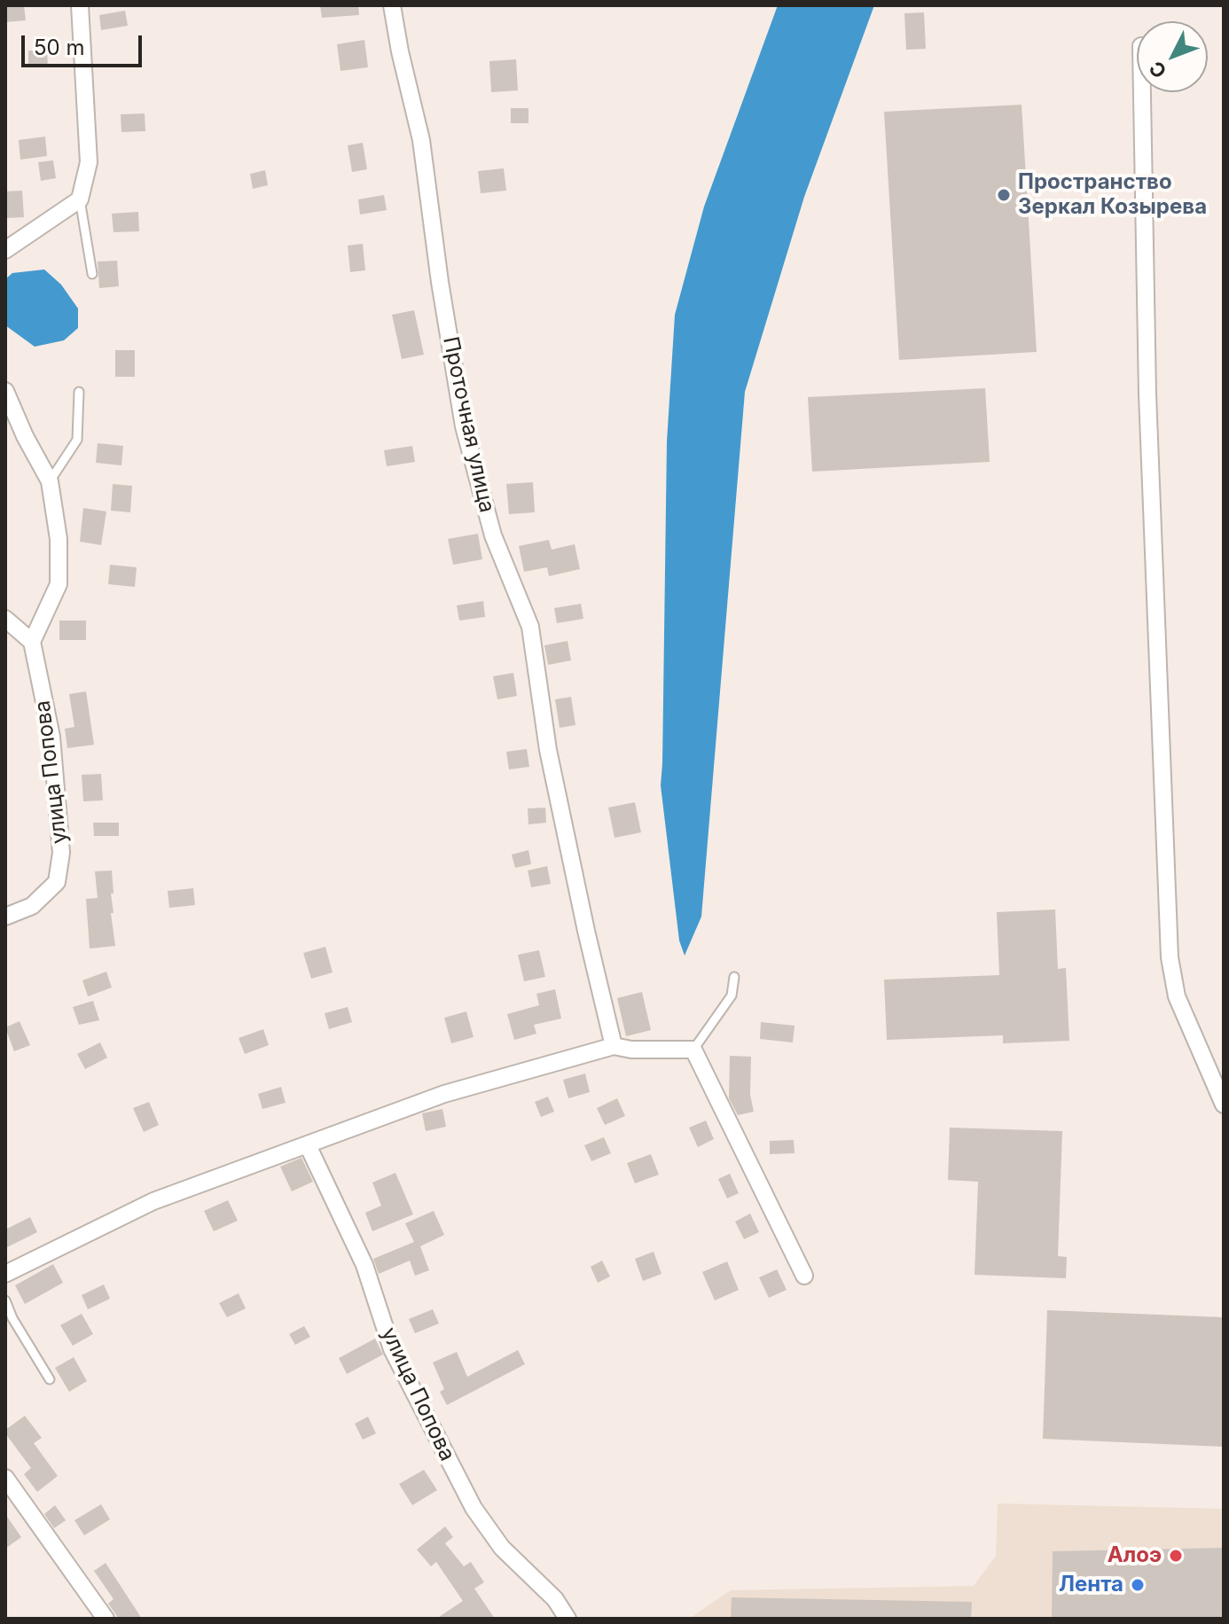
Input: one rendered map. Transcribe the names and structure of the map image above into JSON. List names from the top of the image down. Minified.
{"streets":{"street":["Проточная улица","улица Попова"]},"places":["Пространство Зеркал Козырева","Алоэ","Лента"],"scale_bar":"50 m","north":"bottom left"}
